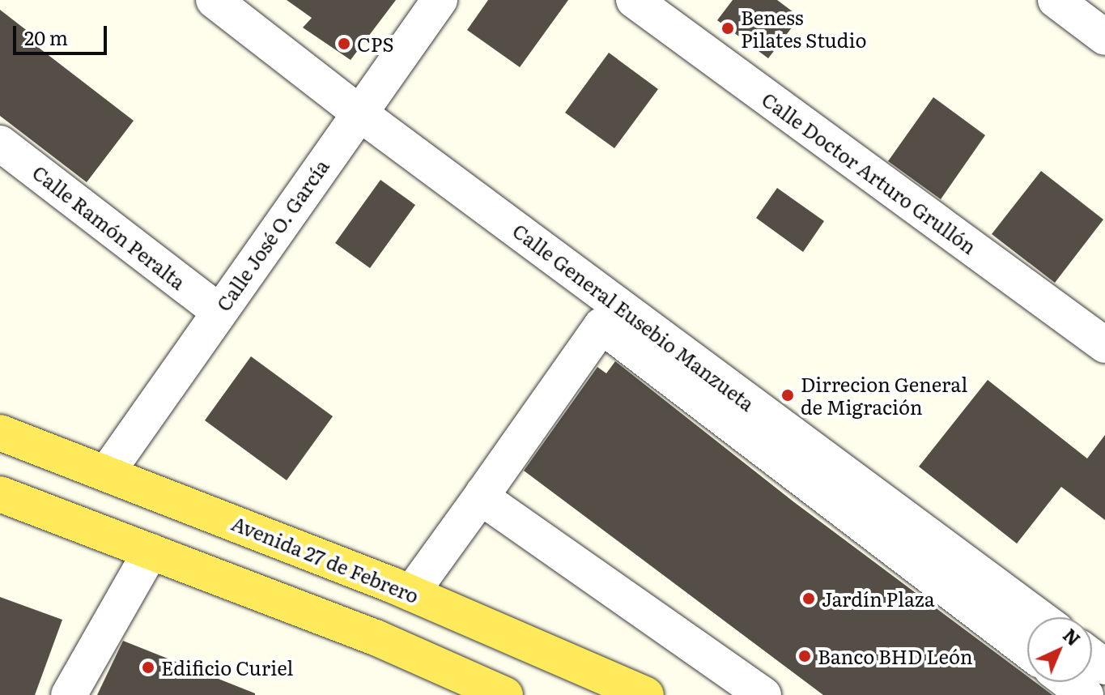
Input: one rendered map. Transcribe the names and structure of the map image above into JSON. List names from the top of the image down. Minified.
{"streets":{"main road":["Avenida 27 de Febrero"],"street":["Calle Doctor Arturo Grullón","Calle Ramón Peralta","Calle José O. García","Calle General Eusebio Manzueta"]},"crossings":[["Calle Ramón Peralta","Calle José O. García"],["Calle José O. García","Calle General Eusebio Manzueta"],["Calle José O. García","Avenida 27 de Febrero"]],"places":["Beness Pilates Studio","CPS","Dirrecion General de Migración","Jardín Plaza","Banco BHD León","Edificio Curiel"],"scale_bar":"20 m","north":"top right"}
